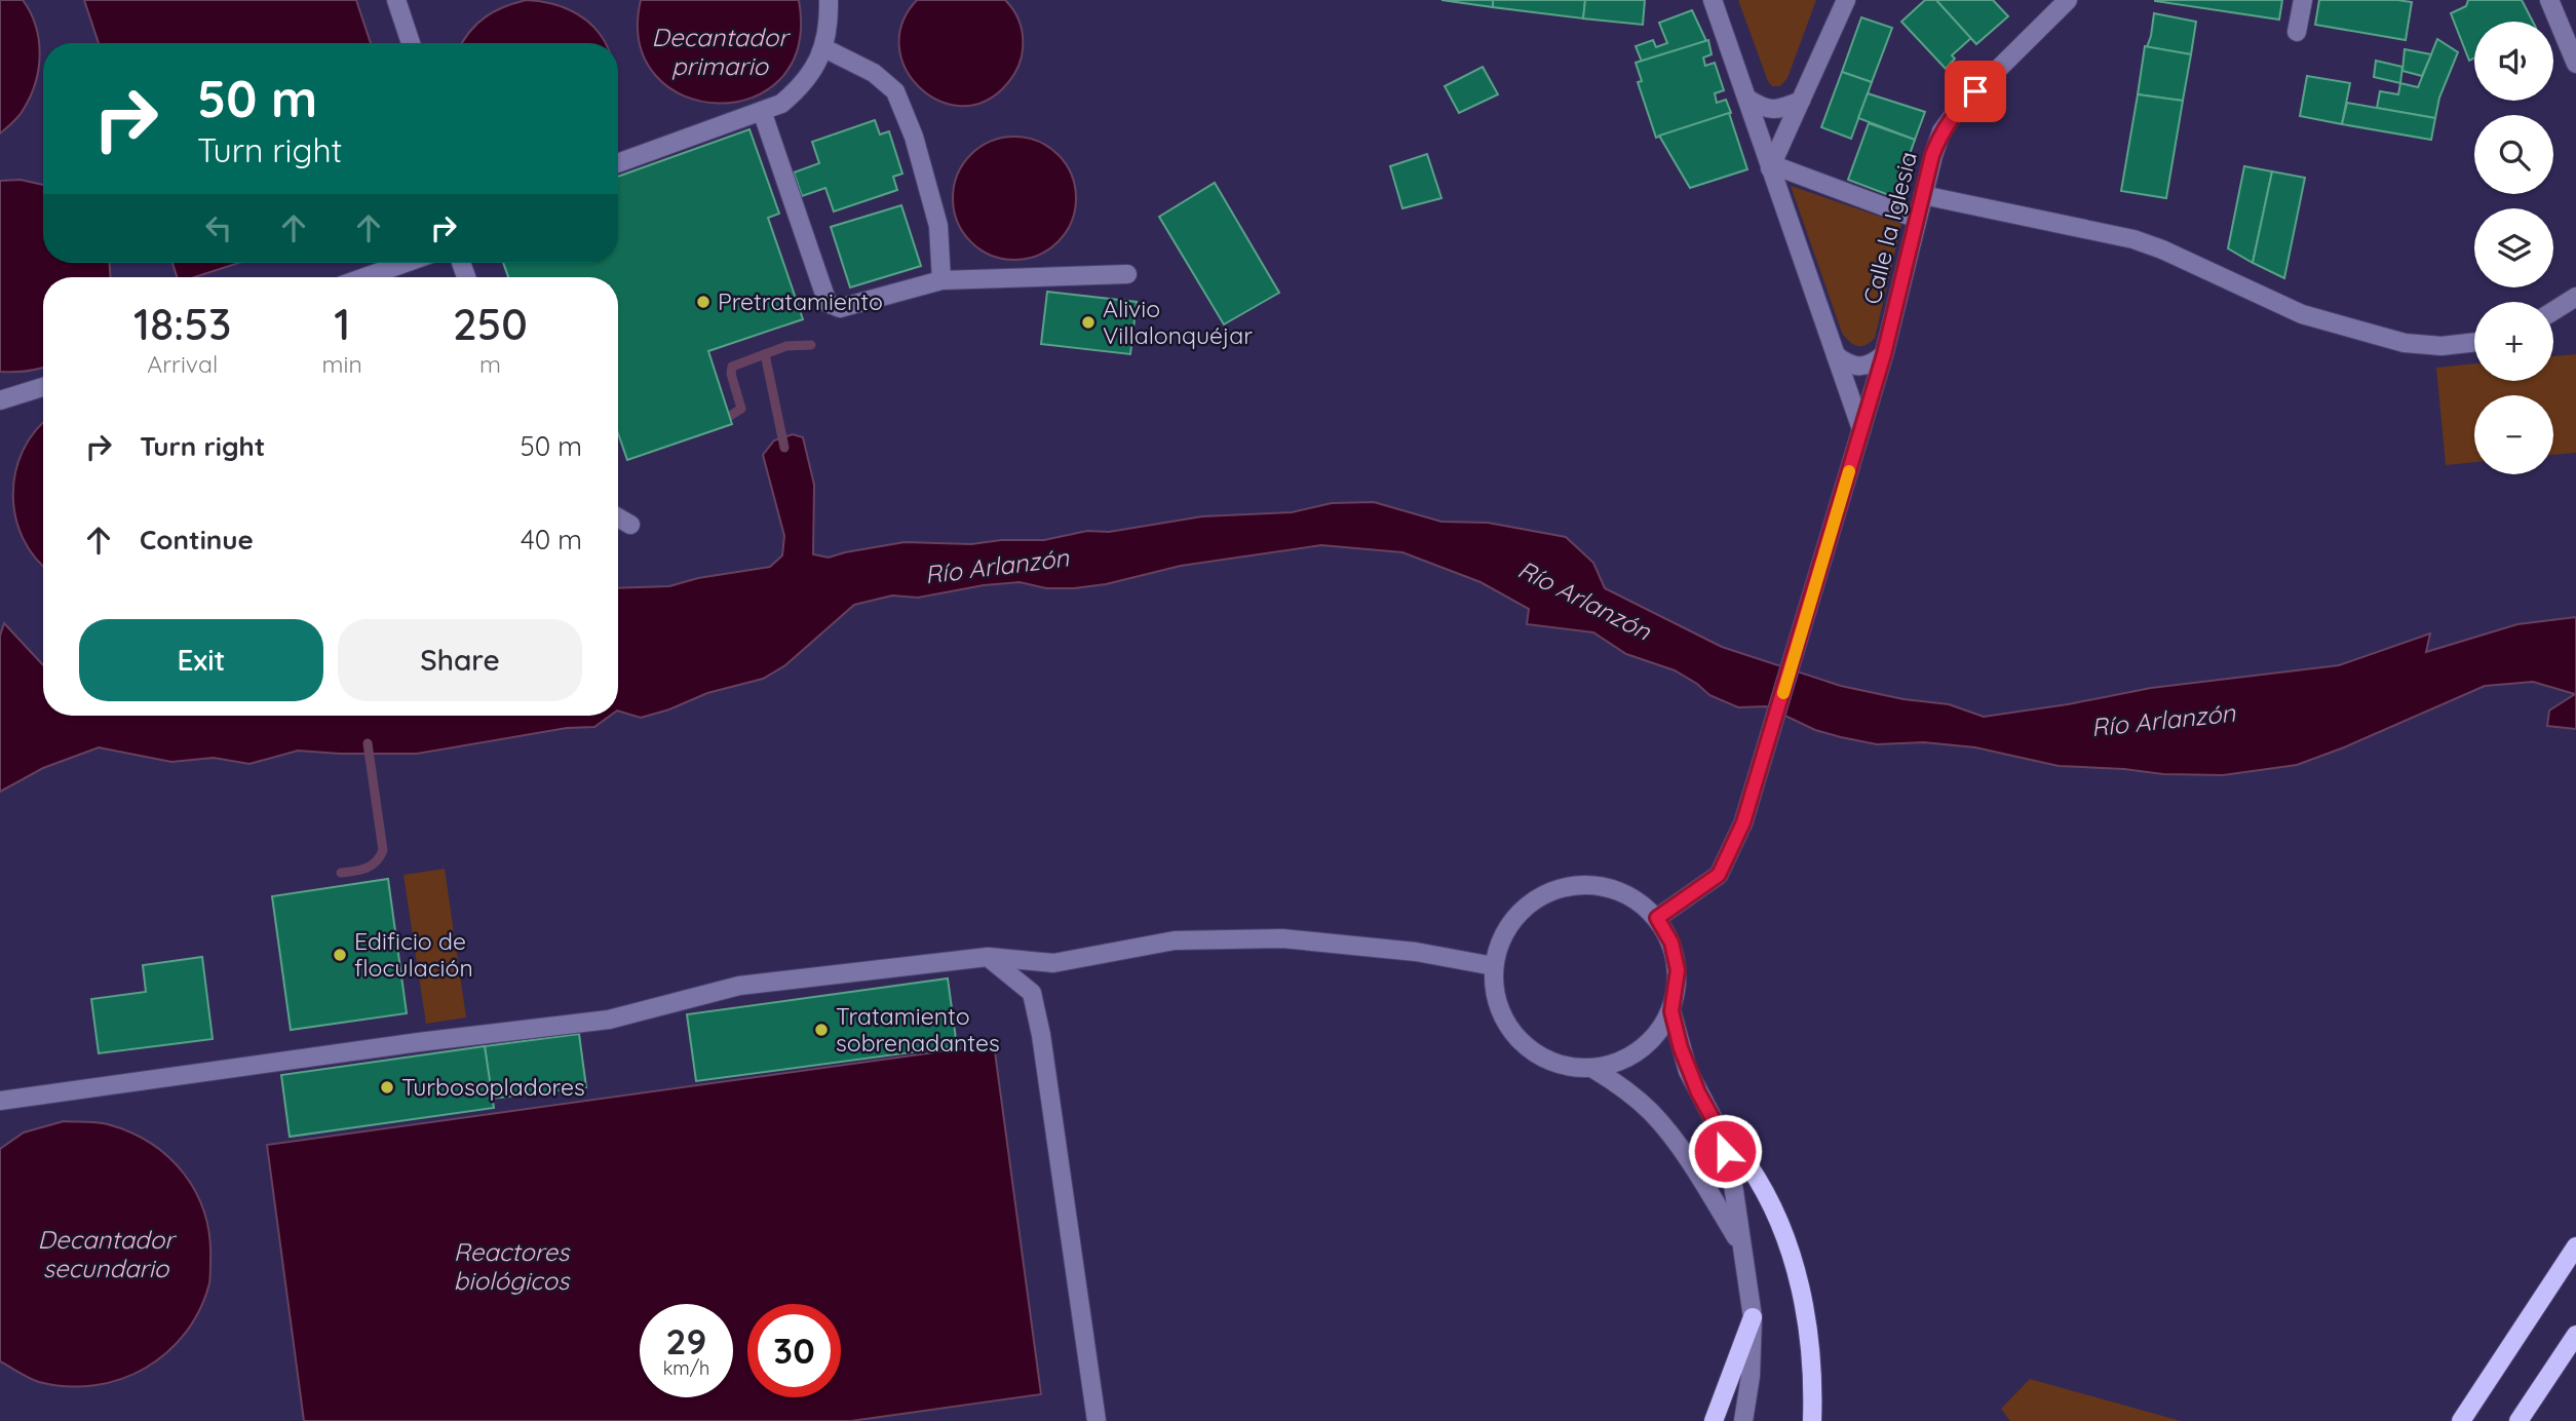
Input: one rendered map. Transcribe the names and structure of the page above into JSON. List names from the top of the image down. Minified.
{"streets":{"street":["Calle la Iglesia"]},"water":["Decantador primario","Río Arlanzón","Decantador secundario","Reactores biológicos"],"places":["Pretratamiento","Alivio Villalonquéjar","Edificio de floculación","Tratamiento sobrenadantes","Turbosopladores"],"page":{"map_buttons":["+","−"],"turn":["50 m","Turn right"],"eta":["18:53","Arrival","1","min","250","m"],"list":[{"name":"Turn right","value":"50 m"},{"name":"Continue","value":"40 m"}],"buttons":["Exit","Share"],"speed":"29 km/h","limit":"30"}}
